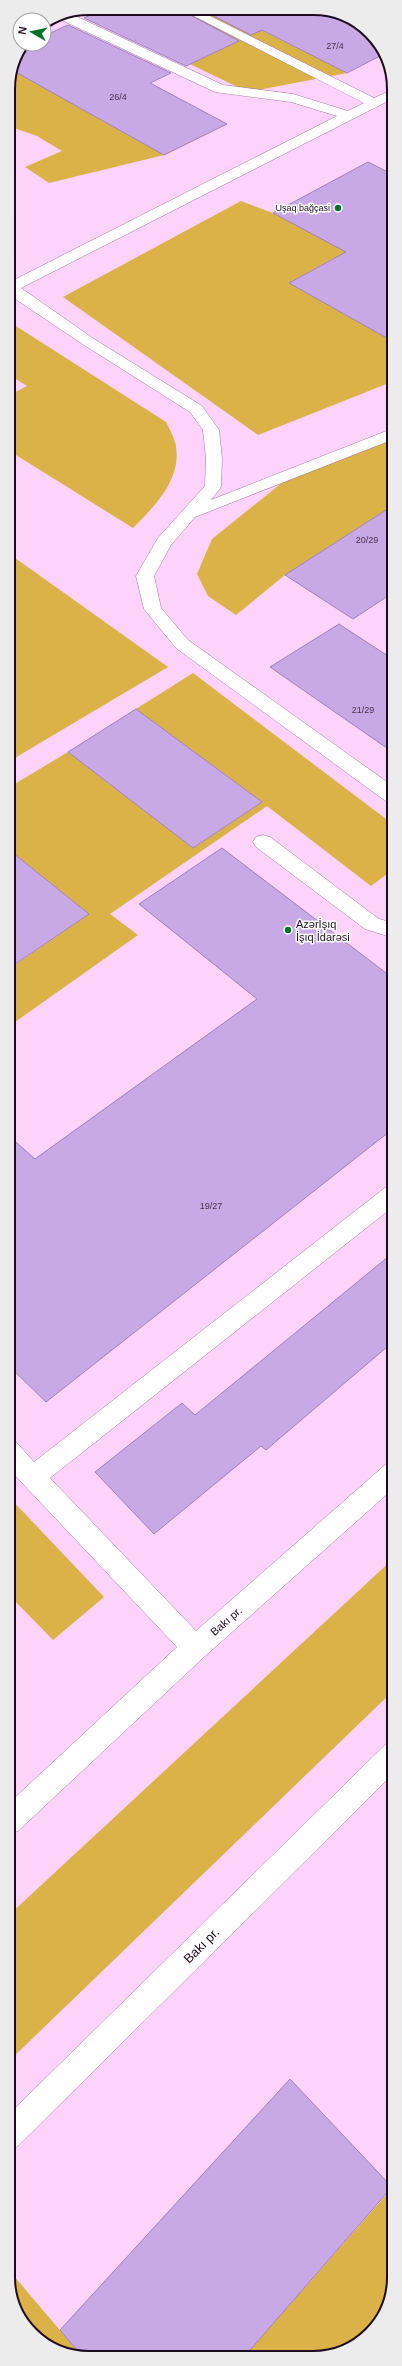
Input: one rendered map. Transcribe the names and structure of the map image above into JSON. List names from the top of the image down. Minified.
{"streets":{"street":["Bakı pr."]},"places":["Uşaq bağçasi","Azərİşıq İşıq İdarəsi"],"house_numbers":["27/4","26/4","20/29","21/29","19/27"],"north":"left"}
